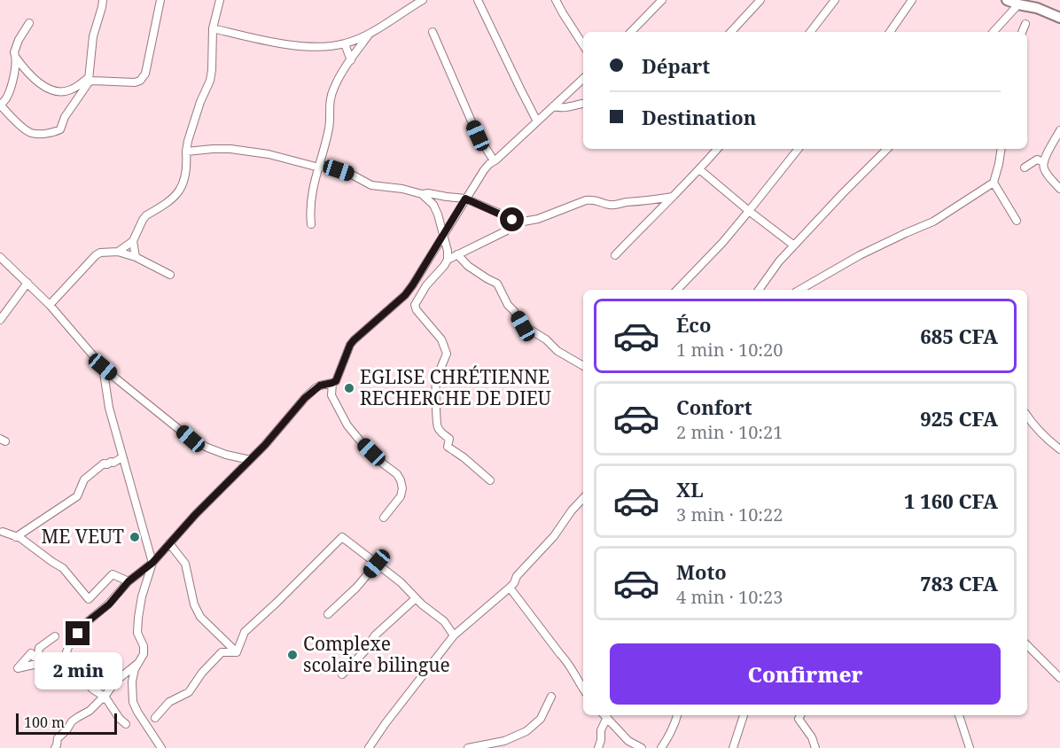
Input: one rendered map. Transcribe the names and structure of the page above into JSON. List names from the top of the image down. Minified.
{"places":["EGLISE CHRÉTIENNE RECHERCHE DE DIEU","ME VEUT","Complexe scolaire bilingue"],"scale_bar":"100 m","page":{"banner":["Départ","Destination"],"list":[{"name":"Éco","note":"1 min · 10:20","value":"685 CFA"},{"name":"Confort","note":"2 min · 10:21","value":"925 CFA"},{"name":"XL","note":"3 min · 10:22","value":"1 160 CFA"},{"name":"Moto","note":"4 min · 10:23","value":"783 CFA"}],"buttons":"Confirmer","bubble":"2 min","scale":"100 m"}}
